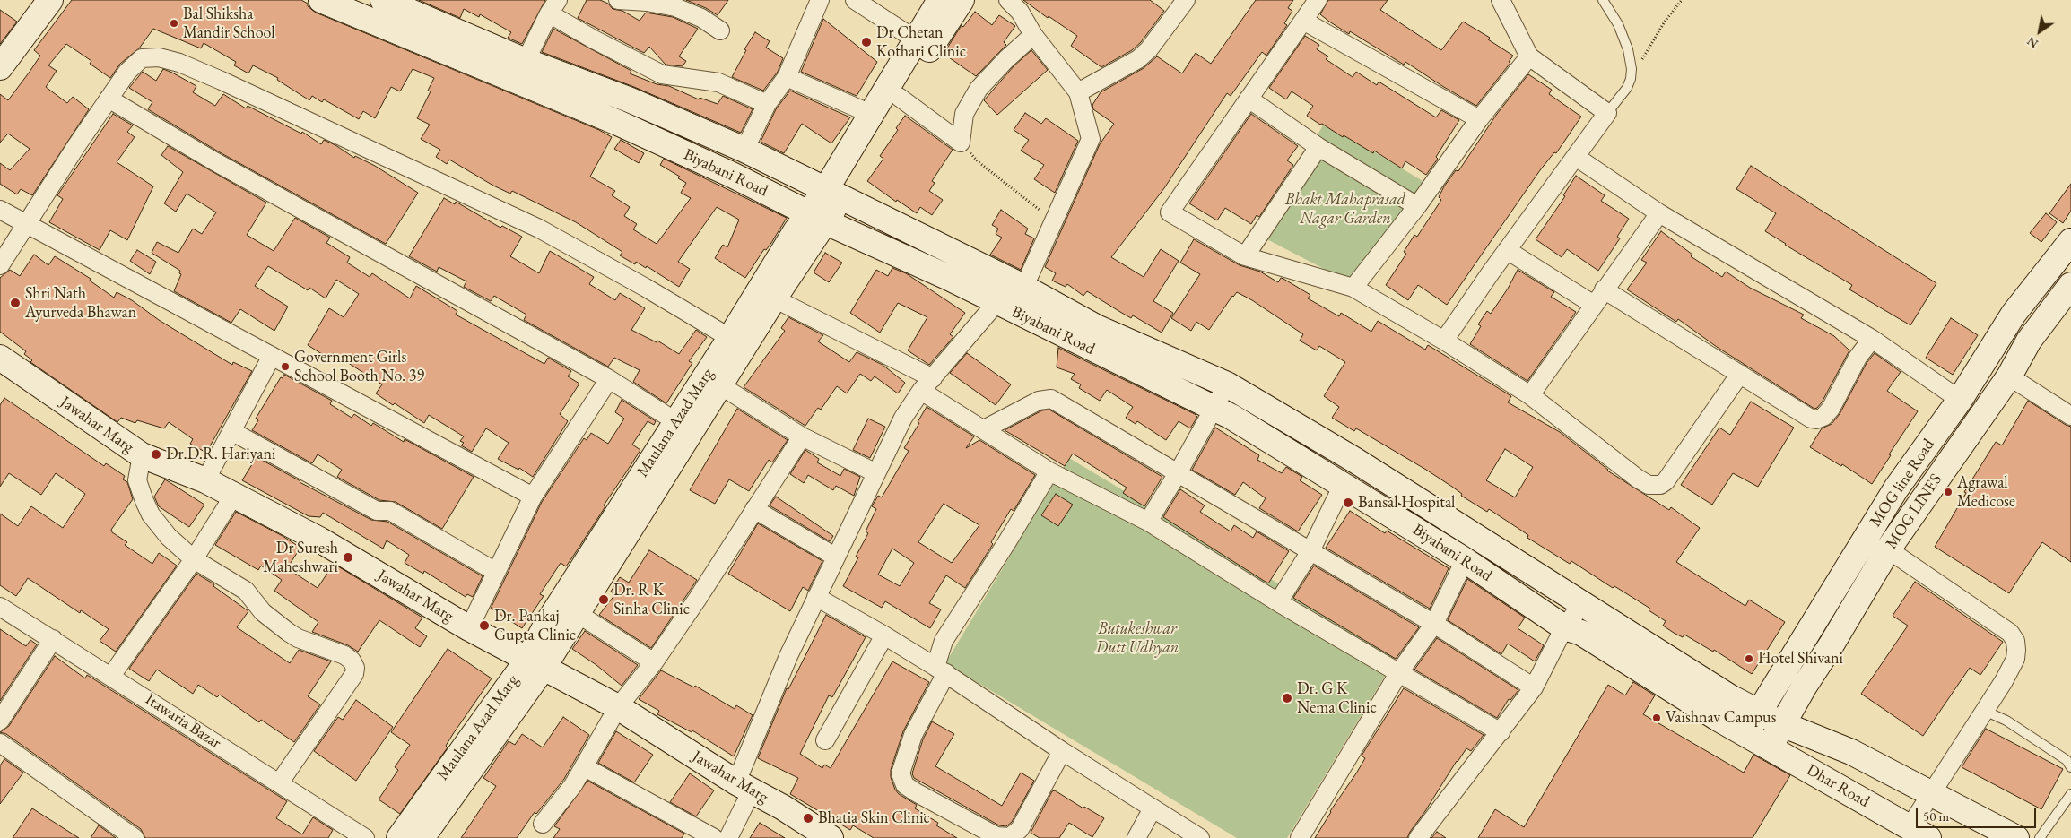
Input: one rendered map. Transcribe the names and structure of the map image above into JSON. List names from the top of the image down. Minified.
{"streets":{"main road":["Biyabani Road","Maulana Azad Marg","Jawahar Marg","MOG line Road","MOG LINES","Dhar Road"],"street":["Itawaria Bazar"]},"crossings":[["Biyabani Road","Maulana Azad Marg"],["Biyabani Road","MOG line Road"],["Biyabani Road","MOG LINES"],["Biyabani Road","Dhar Road"],["Maulana Azad Marg","Jawahar Marg"],["MOG line Road","Dhar Road"],["MOG LINES","Dhar Road"]],"parks":["Bhakt Mahaprasad Nagar Garden","Butukeshwar Dutt Udhyan"],"places":["Bal Shiksha Mandir School","Dr Chetan Kothari Clinic","Shri Nath Ayurveda Bhawan","Government Girls School Booth No. 39","Dr.D.R. Hariyani","Agrawal Medicose","Bansal Hospital","Dr Suresh Maheshwari","Dr. R K Sinha Clinic","Dr. Pankaj Gupta Clinic","Hotel Shivani","Dr. G K Nema Clinic","Vaishnav Campus","Bhatia Skin Clinic"],"scale_bar":"50 m","north":"bottom left"}
